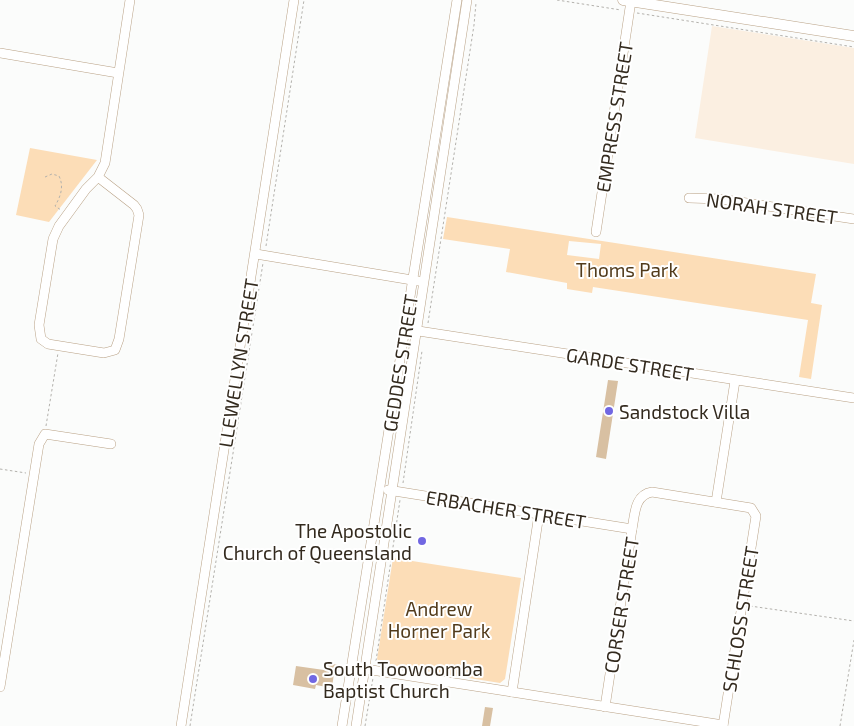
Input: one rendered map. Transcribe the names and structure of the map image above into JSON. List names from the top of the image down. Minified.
{"streets":{"street":["EMPRESS STREET","NORAH STREET","LLEWELLYN STREET","GEDDES STREET","GARDE STREET","ERBACHER STREET","CORSER STREET","SCHLOSS STREET"]},"crossings":[["GEDDES STREET","GARDE STREET"],["GEDDES STREET","ERBACHER STREET"],["ERBACHER STREET","CORSER STREET"],["CORSER STREET","SCHLOSS STREET"]],"parks":["Thoms Park","Andrew Horner Park"],"places":["Sandstock Villa","The Apostolic Church of Queensland","South Toowoomba Baptist Church"]}
